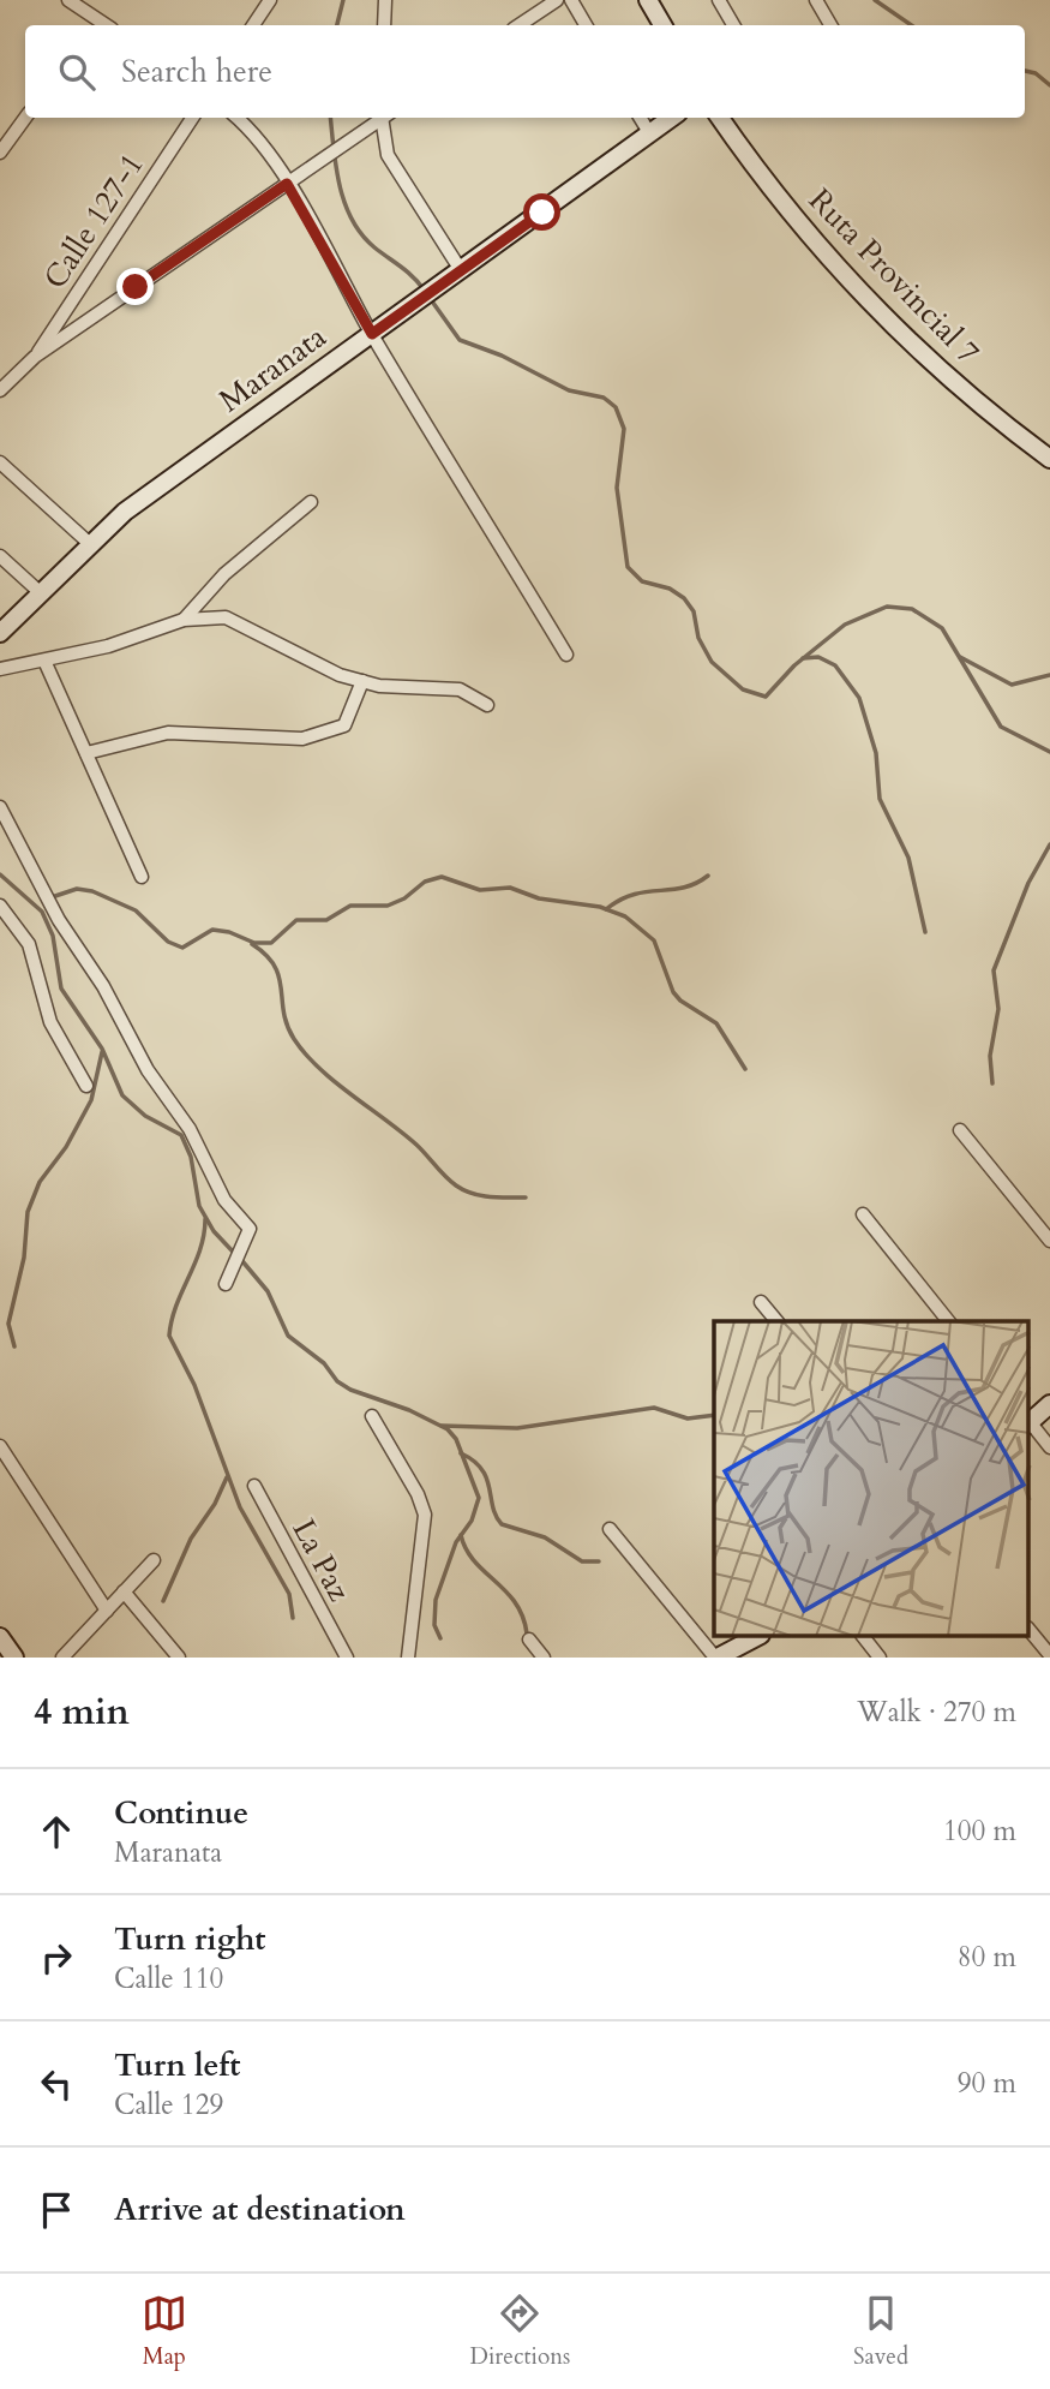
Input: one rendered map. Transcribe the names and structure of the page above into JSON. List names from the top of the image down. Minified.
{"streets":{"street":["Calle 127-1","Ruta Provincial 7","Maranata","La Paz"]},"page":{"search":"Search here","heading":["4 min","Walk · 270 m"],"list":[["Continue","Maranata","100 m"],["Turn right","Calle 110","80 m"],["Turn left","Calle 129","90 m"],"Arrive at destination"],"nav":["Map","Directions","Saved"]}}
